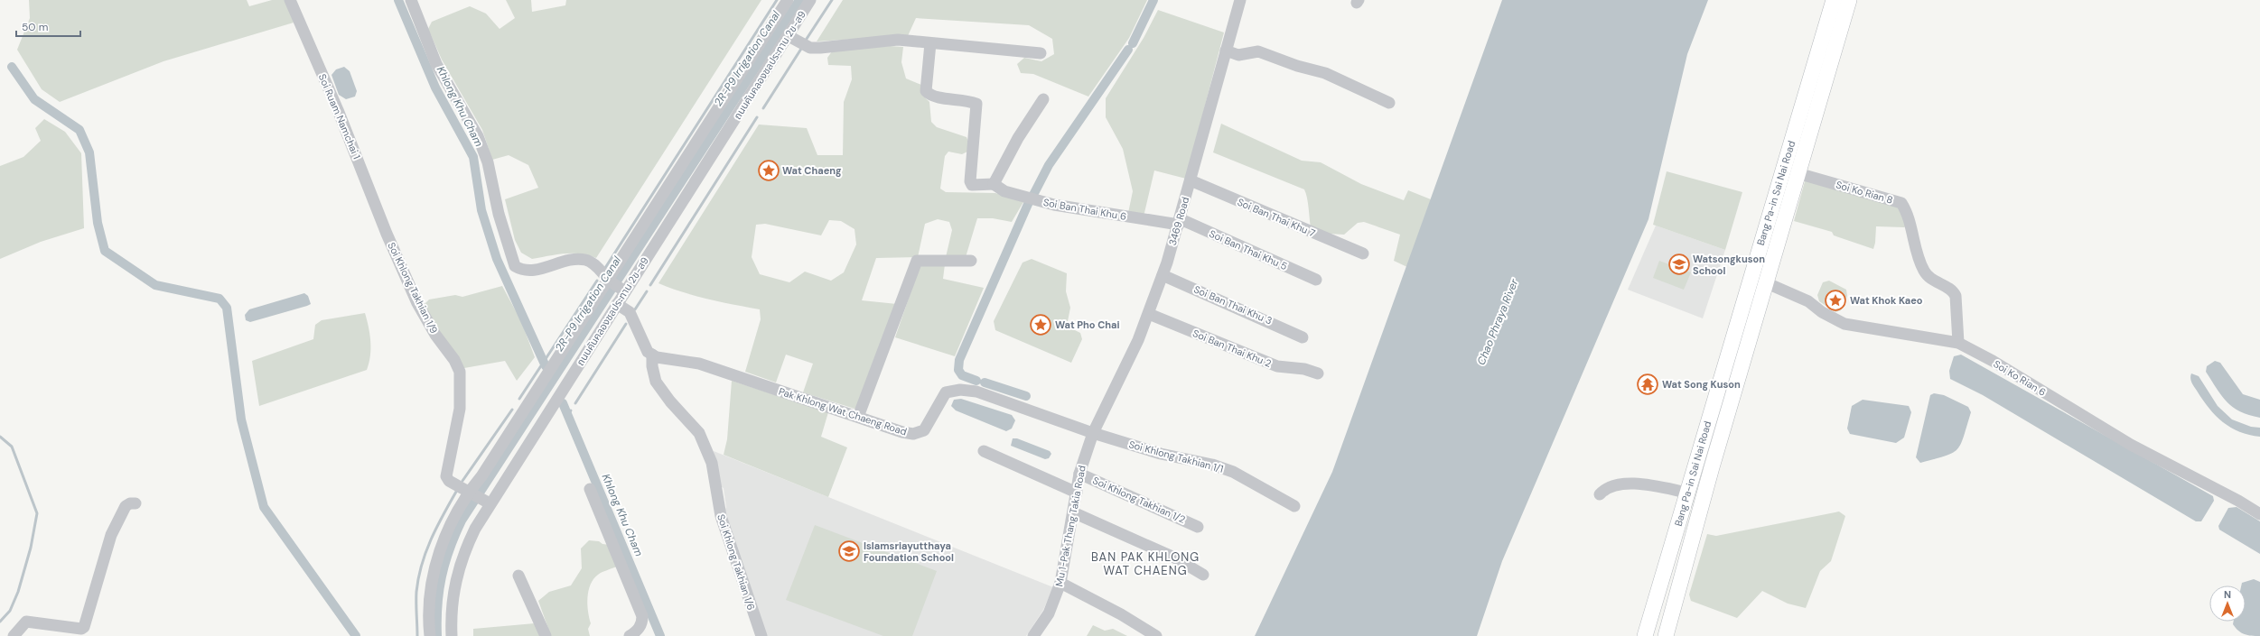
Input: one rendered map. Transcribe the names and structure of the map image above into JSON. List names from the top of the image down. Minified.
{"streets":{"main road":["Bang Pa-in Sai Nai Road"],"street":["ถนนคันคลองชลประทาน 2ข-ส9","Soi Ruam Namchai 1","Soi Ko Rian 8","Soi Ban Thai Khu 6","Soi Ban Thai Khu 7","3469 Road","Soi Ban Thai Khu 5","Soi Khlong Takhian 1/9","Soi Ban Thai Khu 3","Soi Ban Thai Khu 2","Soi Ko Rian 6","Pak Khlong Wat Chaeng Road","Soi Khlong Takhian 1/1","Soi Khlong Takhian 1/2","Mu 1-Pak Thang Takia Road","Soi Khlong Takhian 1/6"]},"crossings":[["ถนนคันคลองชลประทาน 2ข-ส9","Soi Khlong Takhian 1/9"],["Soi Ruam Namchai 1","Soi Khlong Takhian 1/9"],["Soi Ko Rian 8","Bang Pa-in Sai Nai Road"],["Soi Ko Rian 8","Soi Ko Rian 6"],["Bang Pa-in Sai Nai Road","Soi Ko Rian 6"],["Soi Ban Thai Khu 6","3469 Road"],["Soi Ban Thai Khu 6","Soi Ban Thai Khu 5"],["Soi Ban Thai Khu 7","3469 Road"],["3469 Road","Soi Ban Thai Khu 5"],["3469 Road","Soi Ban Thai Khu 3"],["3469 Road","Soi Ban Thai Khu 2"],["3469 Road","Pak Khlong Wat Chaeng Road"],["3469 Road","Soi Khlong Takhian 1/1"],["3469 Road","Mu 1-Pak Thang Takia Road"],["Pak Khlong Wat Chaeng Road","Soi Khlong Takhian 1/1"],["Pak Khlong Wat Chaeng Road","Mu 1-Pak Thang Takia Road"],["Pak Khlong Wat Chaeng Road","Soi Khlong Takhian 1/6"],["Soi Khlong Takhian 1/1","Mu 1-Pak Thang Takia Road"],["Soi Khlong Takhian 1/2","Mu 1-Pak Thang Takia Road"]],"districts":["BAN PAK KHLONG WAT CHAENG"],"water":["2R-P9 Irrigation Canal","Khlong Khu Cham","Chao Phraya River"],"places":{"place":["Wat Chaeng","Wat Khok Kaeo","Wat Pho Chai"],"school or university":["Watsongkuson School","Islamsriayutthaya Foundation School"],"temple":["Wat Song Kuson"]},"scale_bar":"50 m","north":"top"}
